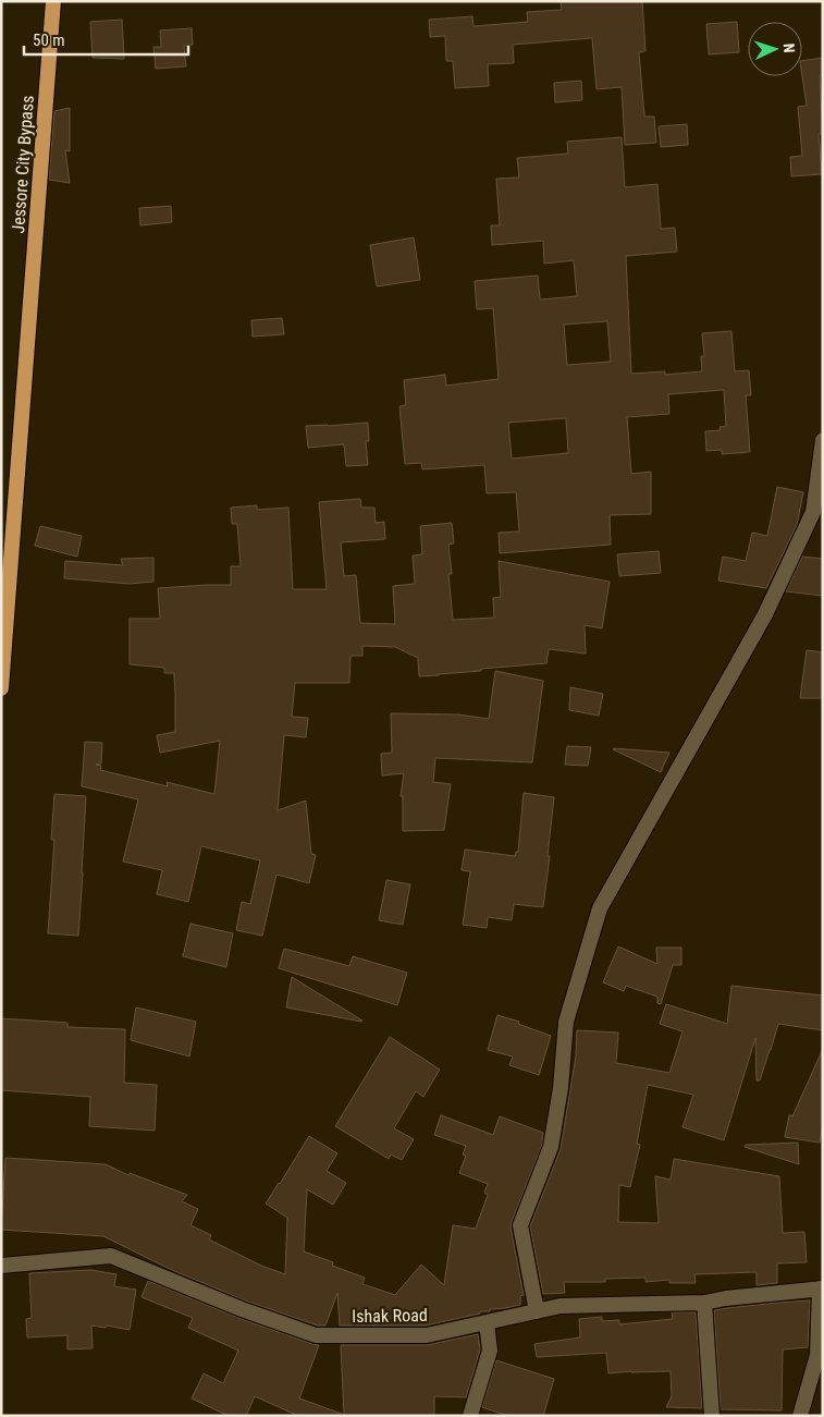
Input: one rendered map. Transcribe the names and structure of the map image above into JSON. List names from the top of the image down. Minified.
{"streets":{"highway":["Jessore City Bypass"],"street":["Ishak Road"]},"scale_bar":"50 m","north":"right"}
